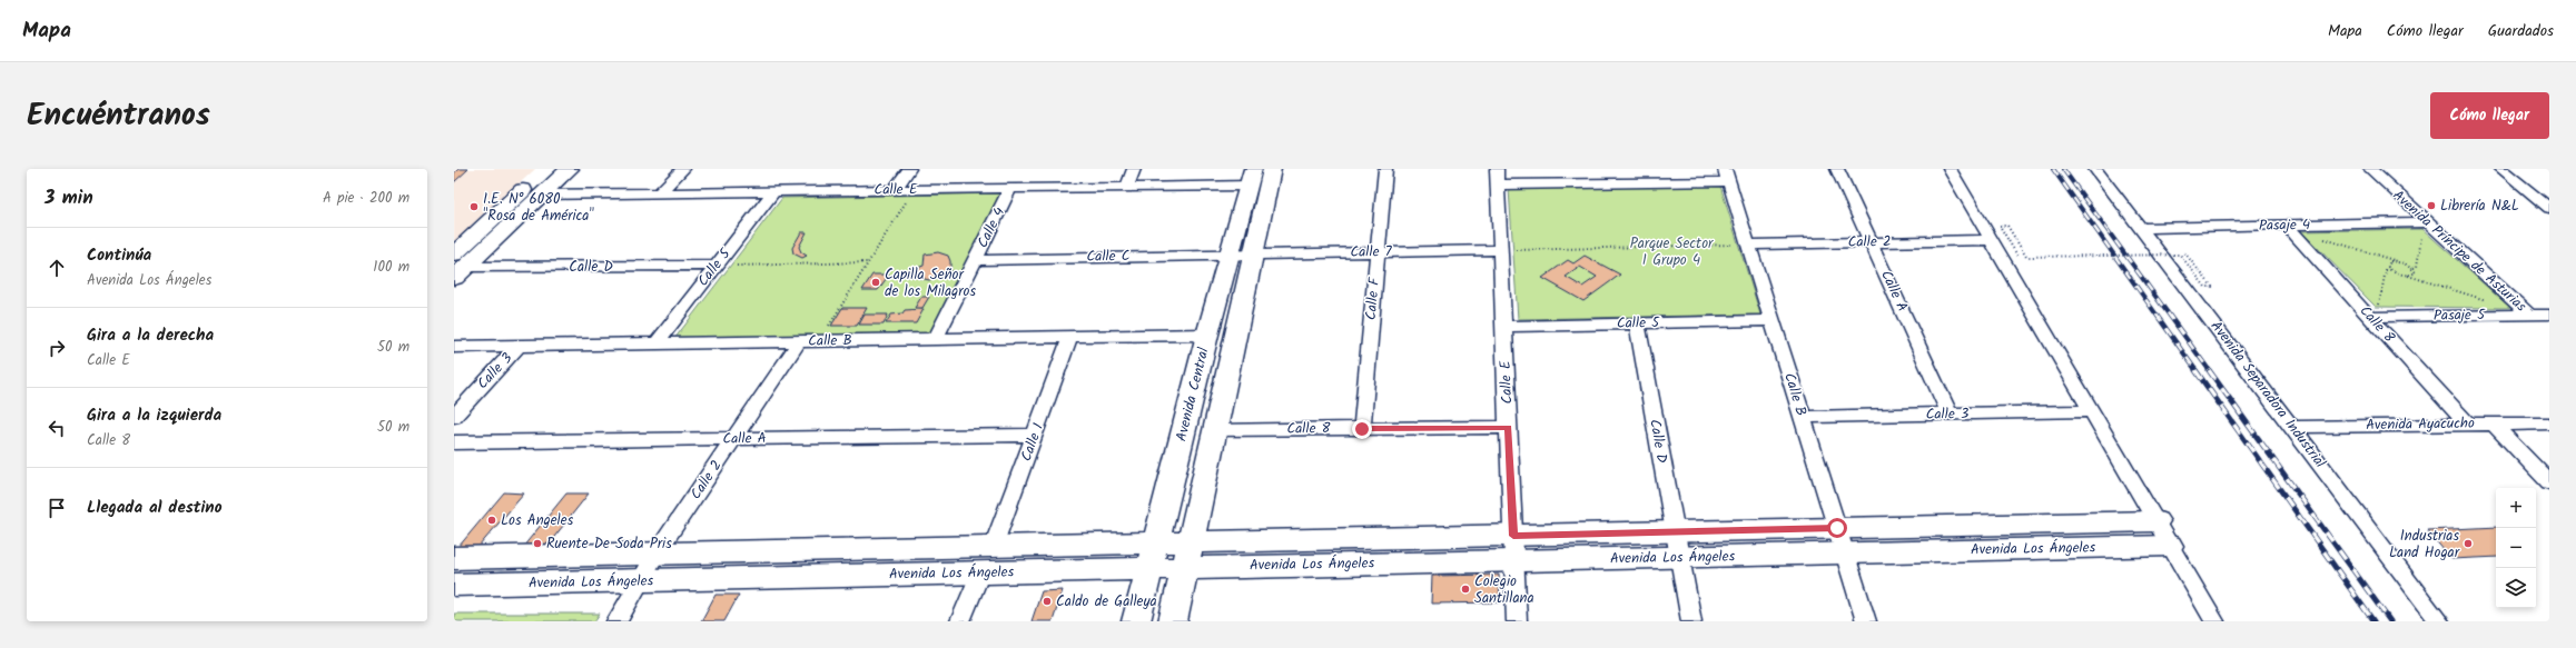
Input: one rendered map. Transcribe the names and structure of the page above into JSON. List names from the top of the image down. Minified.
{"streets":{"street":["Calle E","Pasaje 4","Calle 4","Calle 2","Avenida Príncipe de Asturias","Calle 7","Calle C","Calle D","Calle 5","Calle A","Calle F","Pasaje 5","Calle 8","Calle B","Calle 3","Avenida Central","Avenida Separadora Industrial","Avenida Ayacucho","Calle 1","Avenida Los Ángeles"]},"crossings":[["Calle E","Calle 4"],["Calle E","Calle 7"],["Calle E","Calle 5"],["Calle E","Calle 8"],["Calle E","Avenida Central"],["Calle E","Avenida Los Ángeles"],["Pasaje 4","Avenida Príncipe de Asturias"],["Pasaje 4","Calle 8"],["Pasaje 4","Avenida Separadora Industrial"],["Calle 4","Calle C"],["Calle 4","Calle B"],["Calle 2","Calle A"],["Calle 2","Calle B"],["Calle 2","Avenida Los Ángeles"],["Avenida Príncipe de Asturias","Pasaje 5"],["Calle 7","Calle C"],["Calle 7","Calle F"],["Calle 7","Avenida Central"],["Calle C","Avenida Central"],["Calle D","Calle 5"],["Calle D","Avenida Los Ángeles"],["Calle 5","Calle B"],["Calle A","Calle 3"],["Calle A","Calle 1"],["Calle F","Calle 8"],["Pasaje 5","Calle 8"],["Calle 8","Avenida Central"],["Calle 8","Avenida Ayacucho"],["Calle B","Calle 3"],["Calle B","Avenida Central"],["Calle B","Calle 1"],["Calle B","Avenida Los Ángeles"],["Avenida Central","Avenida Los Ángeles"],["Avenida Separadora Industrial","Avenida Ayacucho"],["Calle 1","Avenida Los Ángeles"]],"parks":["Parque Sector 1 Grupo 4"],"places":["Librería N&L","I.E. N° 6080 \"Rosa de América\"","Capilla Señor de los Milagros","Los Angeles","Ruente De Soda Pris","Industrias Land Hogar","Colegio Santillana","Caldo de Galleya"],"page":{"header":"Mapa","nav":["Mapa","Cómo llegar","Guardados"],"title":"Encuéntranos","buttons":"Cómo llegar","heading":["3 min","A pie · 200 m"],"list":[["Continúa","Avenida Los Ángeles","100 m"],["Gira a la derecha","Calle E","50 m"],["Gira a la izquierda","Calle 8","50 m"],"Llegada al destino"],"map_buttons":["+","−"]}}
